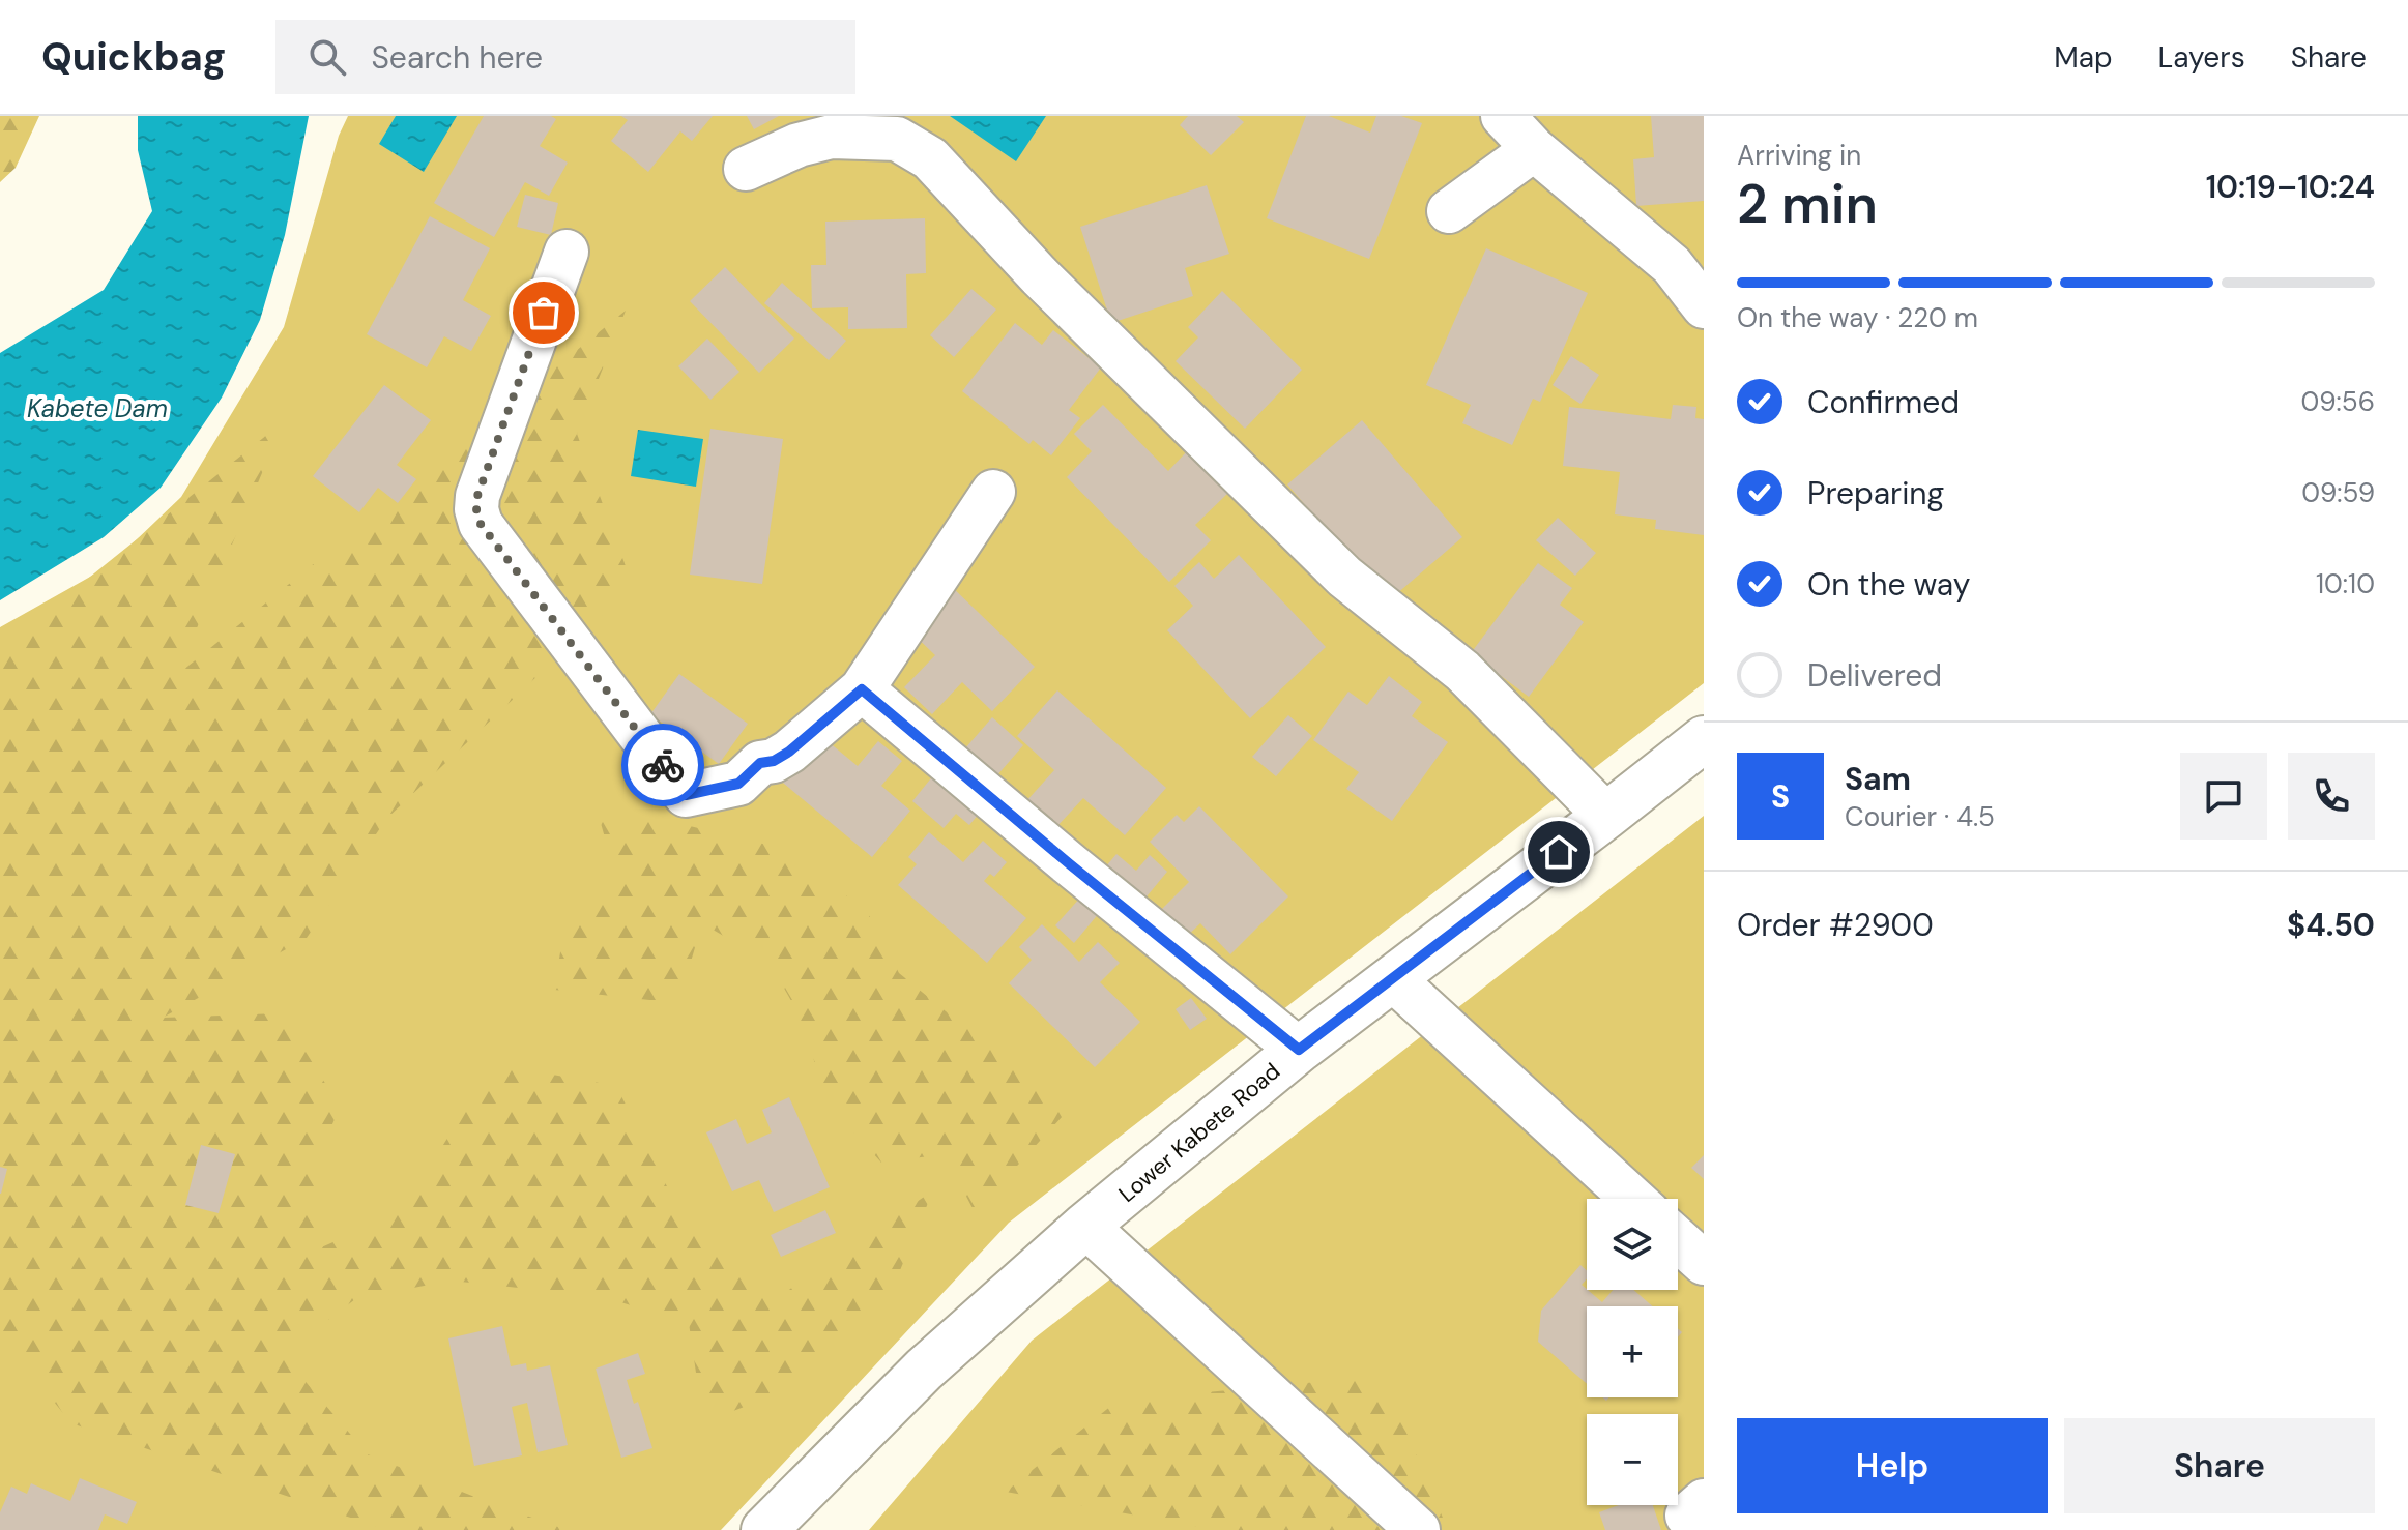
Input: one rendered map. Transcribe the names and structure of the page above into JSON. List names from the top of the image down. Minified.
{"streets":{"main road":["Lower Kabete Road"]},"water":["Kabete Dam"],"page":{"header":"Quickbag","search":"Search here","nav":["Map","Layers","Share"],"heading":["2 min","Arriving in","10:19–10:24"],"panel":["Sam","Courier · 4.5","Order #2900","$4.50"],"bar":"On the way · 220 m","list":[["Confirmed","09:56"],["Preparing","09:59"],["On the way","10:10"],"Delivered"],"round":"S","map_buttons":["+","−"],"buttons":["Help","Share"]}}
